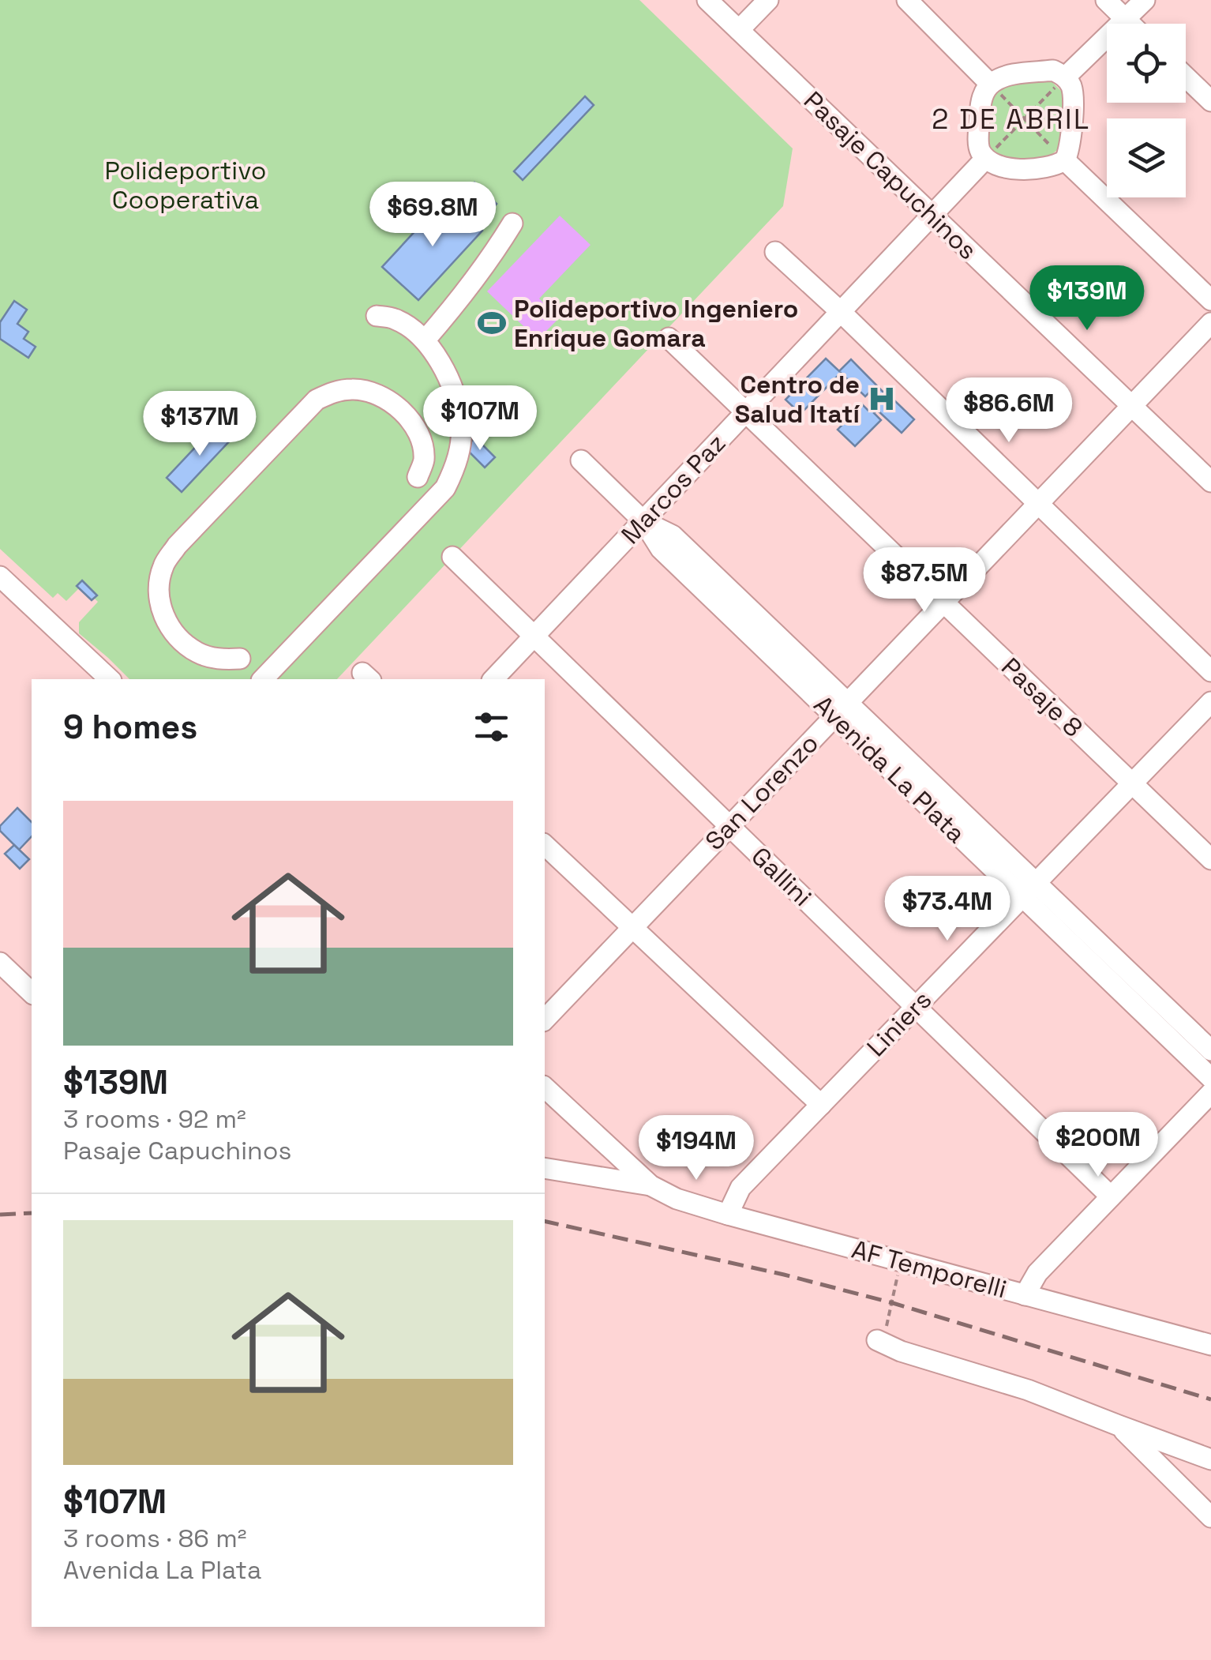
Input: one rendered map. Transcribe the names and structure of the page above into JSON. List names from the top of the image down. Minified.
{"streets":{"street":["Pasaje Capuchinos","Marcos Paz","Pasaje 8","Avenida La Plata","San Lorenzo","Gallini","Liniers","AF Temporelli"]},"crossings":[["Pasaje Capuchinos","Marcos Paz"],["Pasaje Capuchinos","San Lorenzo"],["Marcos Paz","Pasaje 8"],["Marcos Paz","Avenida La Plata"],["Marcos Paz","Gallini"],["Pasaje 8","San Lorenzo"],["Pasaje 8","Liniers"],["Avenida La Plata","San Lorenzo"],["Avenida La Plata","Liniers"],["San Lorenzo","Gallini"],["Gallini","Liniers"],["Liniers","AF Temporelli"]],"districts":["2 DE ABRIL"],"parks":["Polideportivo Cooperativa"],"places":{"sports":["Polideportivo Ingeniero Enrique Gomara"],"hospital":["Centro de Salud Itatí"]},"page":{"price":["$69.8M","$139M","$86.6M","$107M","$137M","$87.5M","$73.4M","$200M","$194M"],"heading":"9 homes","list":[{"name":"$139M","note":"3 rooms · 92 m² · Pasaje Capuchinos"},{"name":"$107M","note":"3 rooms · 86 m² · Avenida La Plata"}]}}
